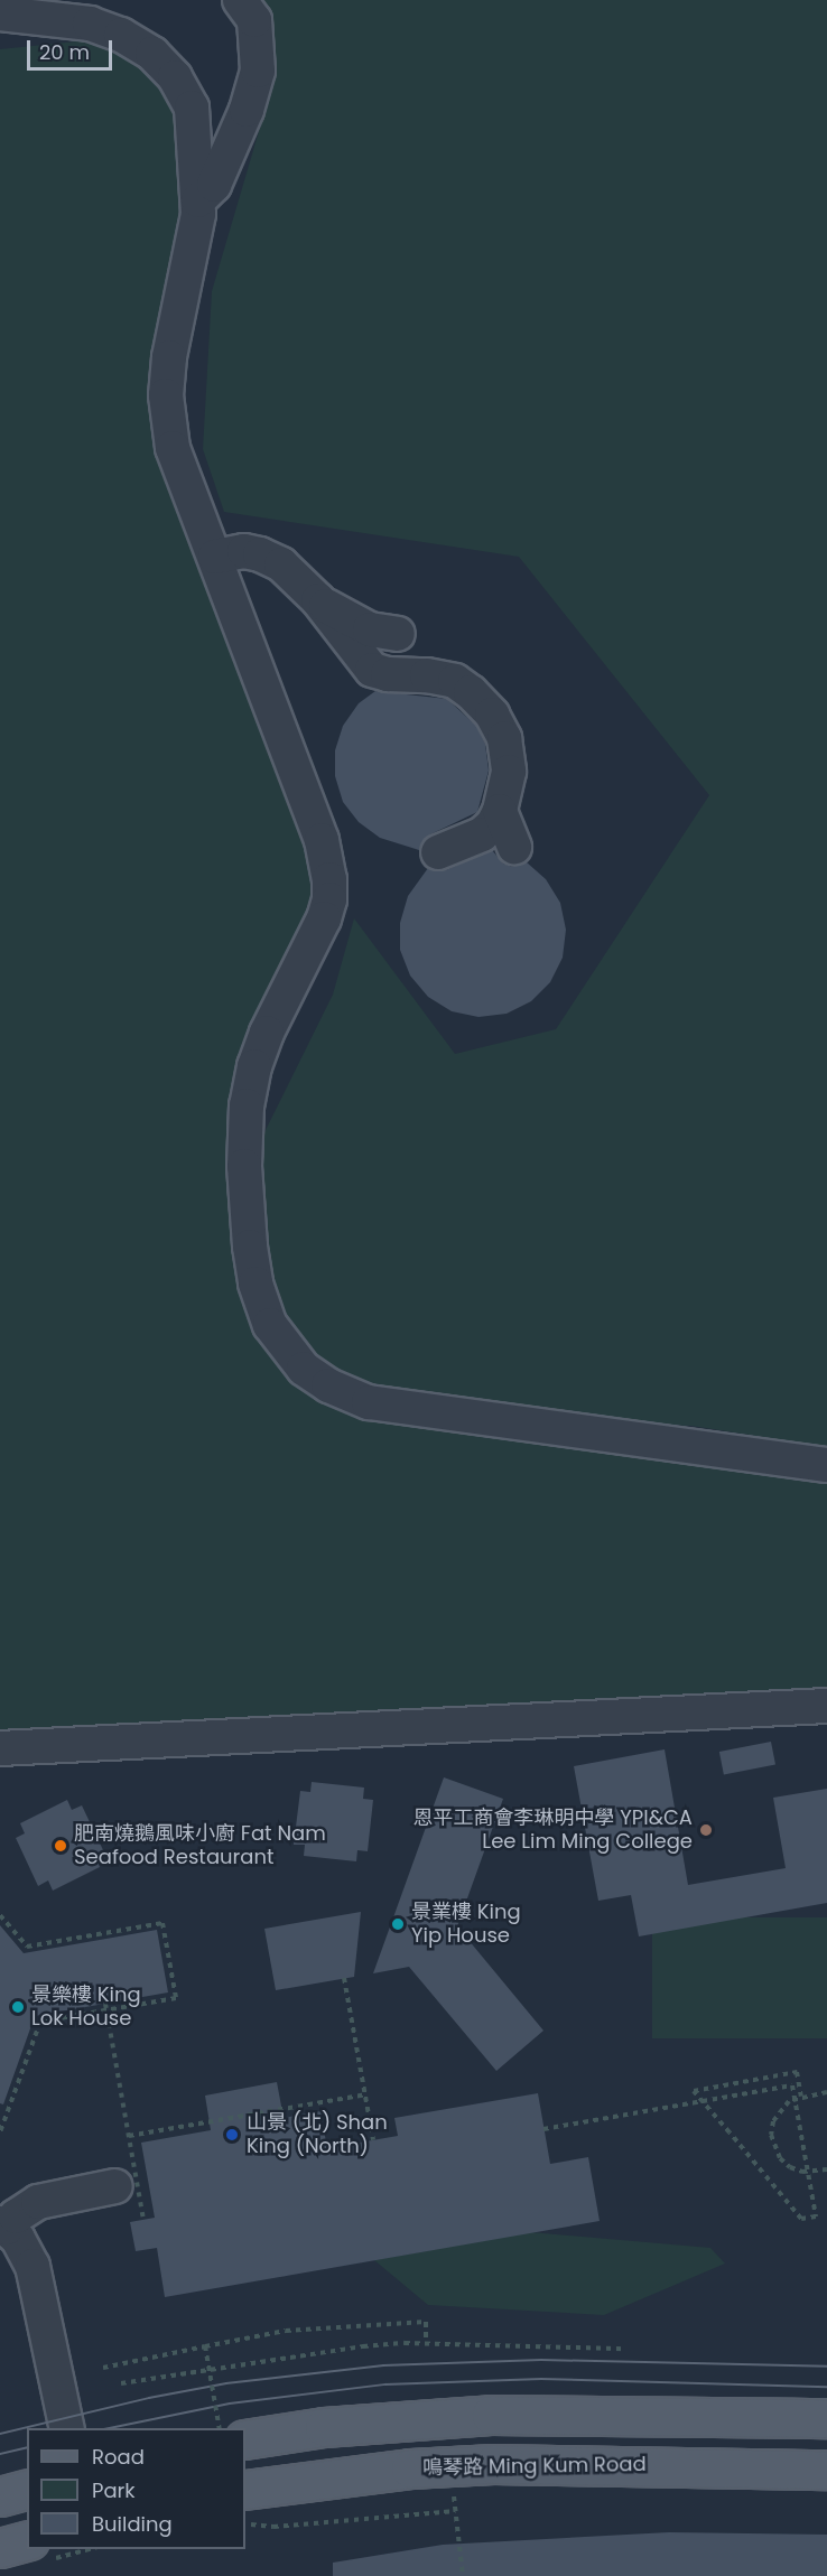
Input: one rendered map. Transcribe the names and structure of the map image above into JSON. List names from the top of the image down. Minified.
{"streets":{"main road":["鳴琴路 Ming Kum Road"]},"places":["恩平工商會李琳明中學 YPI&CA Lee Lim Ming College","肥南燒鵝風味小廚 Fat Nam Seafood Restaurant","景業樓 King Yip House","景樂樓 King Lok House","山景 (北) Shan King (North)"],"legend":["Road","Park","Building"],"scale_bar":"20 m"}
